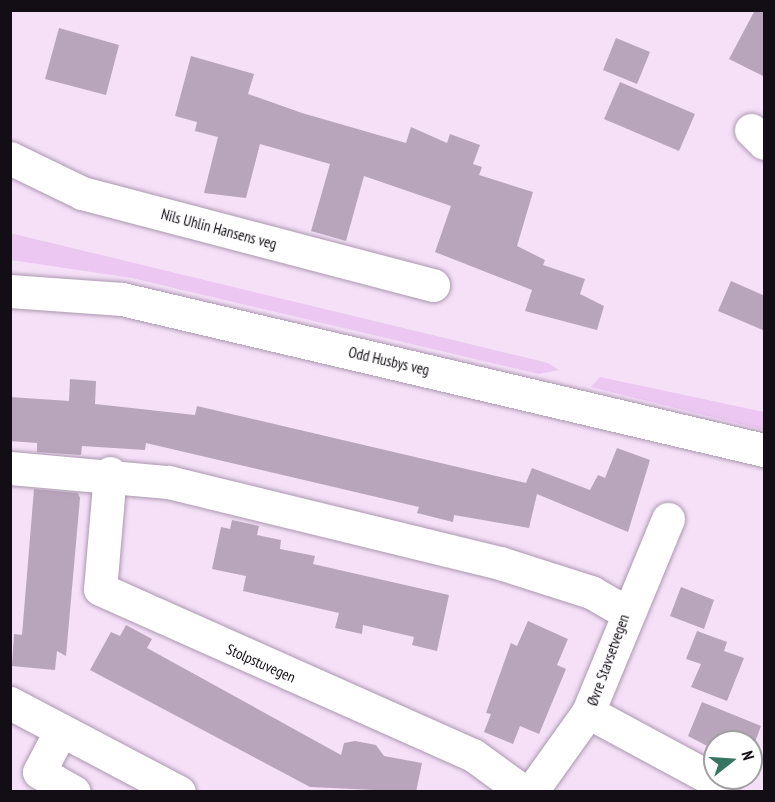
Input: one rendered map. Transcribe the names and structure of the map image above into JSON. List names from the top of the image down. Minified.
{"streets":{"street":["Nils Uhlin Hansens veg","Odd Husbys veg","Øvre Stavsetvegen","Stolpstuvegen"]},"north":"right"}
